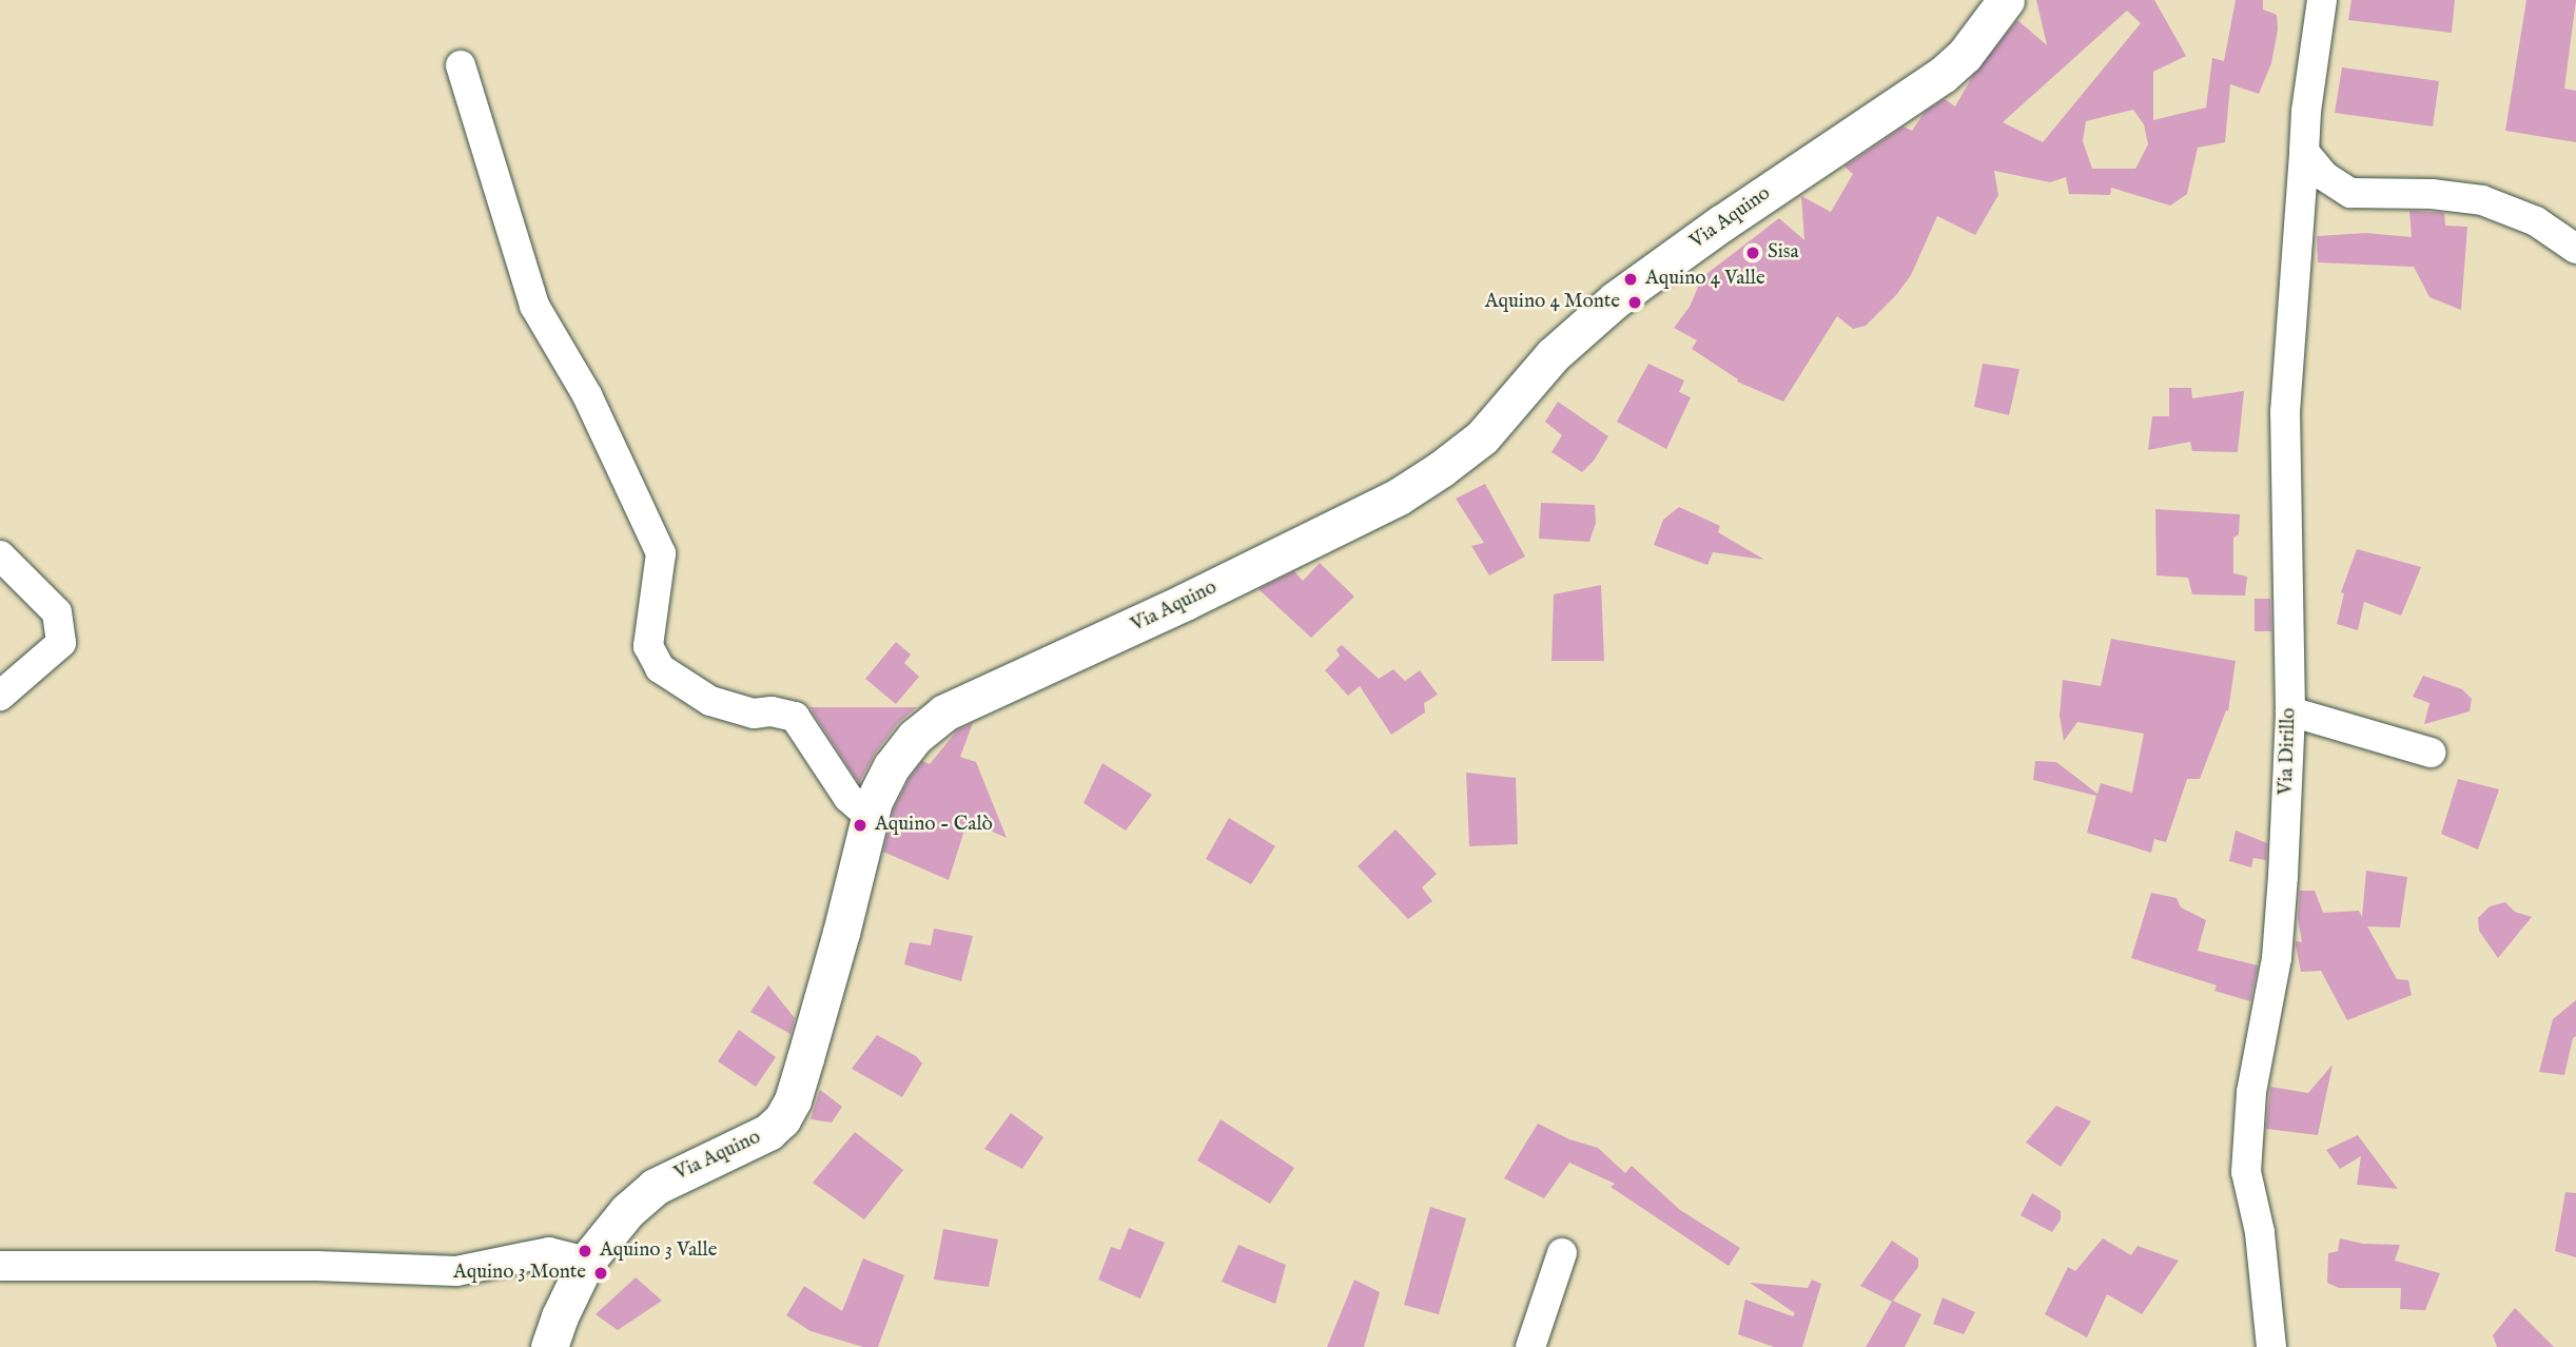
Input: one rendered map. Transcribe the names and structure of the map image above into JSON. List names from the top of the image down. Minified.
{"streets":{"street":["Via Aquino","Via Dirillo"]},"places":["Sisa","Aquino 4 Valle","Aquino 4 Monte","Aquino - Calò","Aquino 3 Valle","Aquino 3 Monte"]}
